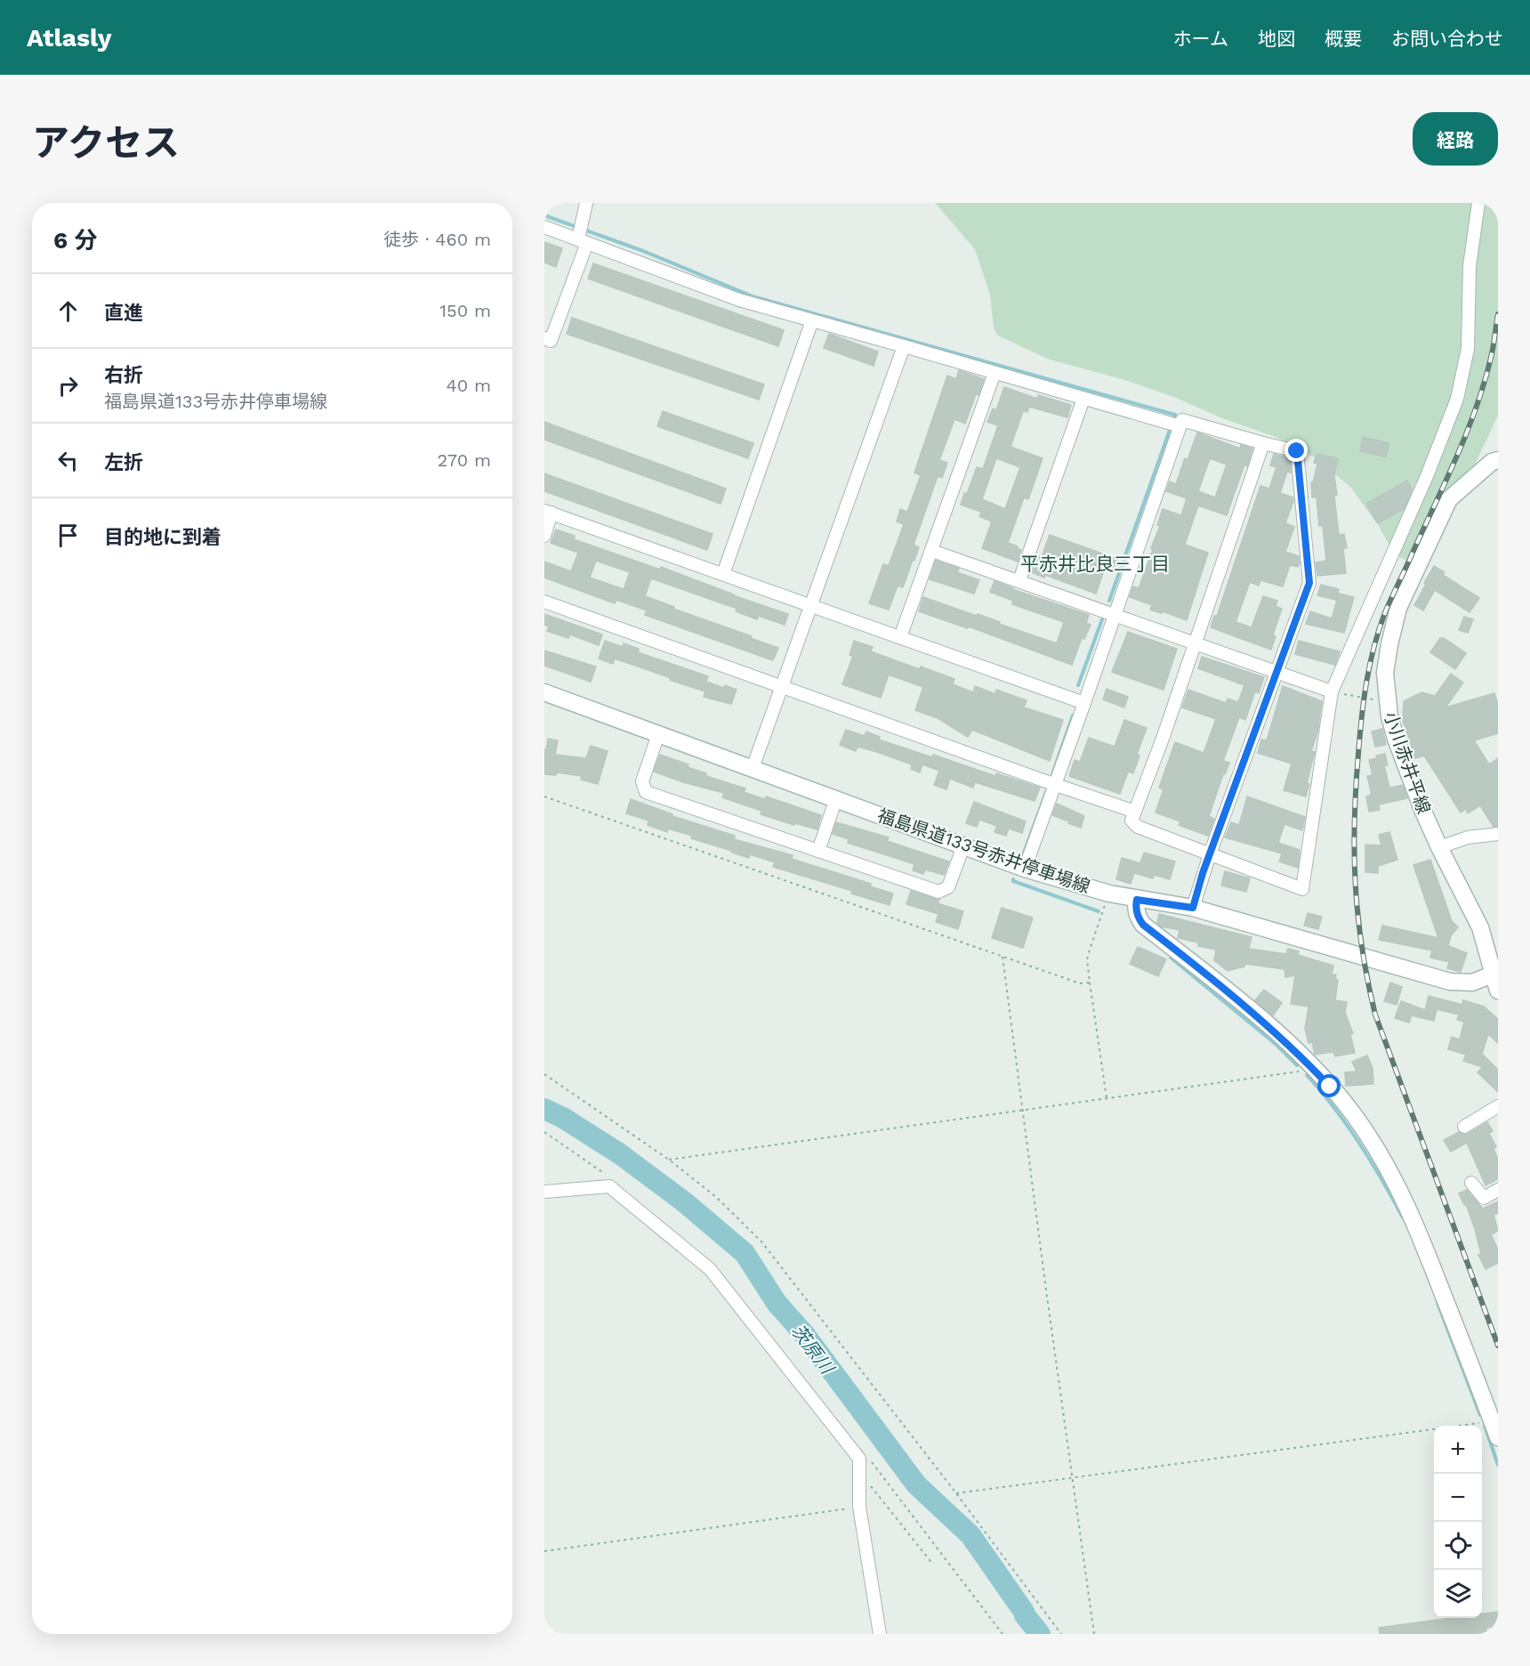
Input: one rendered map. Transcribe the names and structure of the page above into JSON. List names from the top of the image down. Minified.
{"streets":{"main road":["小川赤井平線","福島県道133号赤井停車場線"]},"crossings":[["小川赤井平線","福島県道133号赤井停車場線"]],"districts":["平赤井比良三丁目"],"water":["茨原川"],"page":{"header":"Atlasly","nav":["ホーム","地図","概要","お問い合わせ"],"title":"アクセス","buttons":"経路","heading":["6 分","徒歩 · 460 m"],"list":[["直進","150 m"],["右折","福島県道133号赤井停車場線","40 m"],["左折","270 m"],"目的地に到着"],"map_buttons":["+","−"]}}
